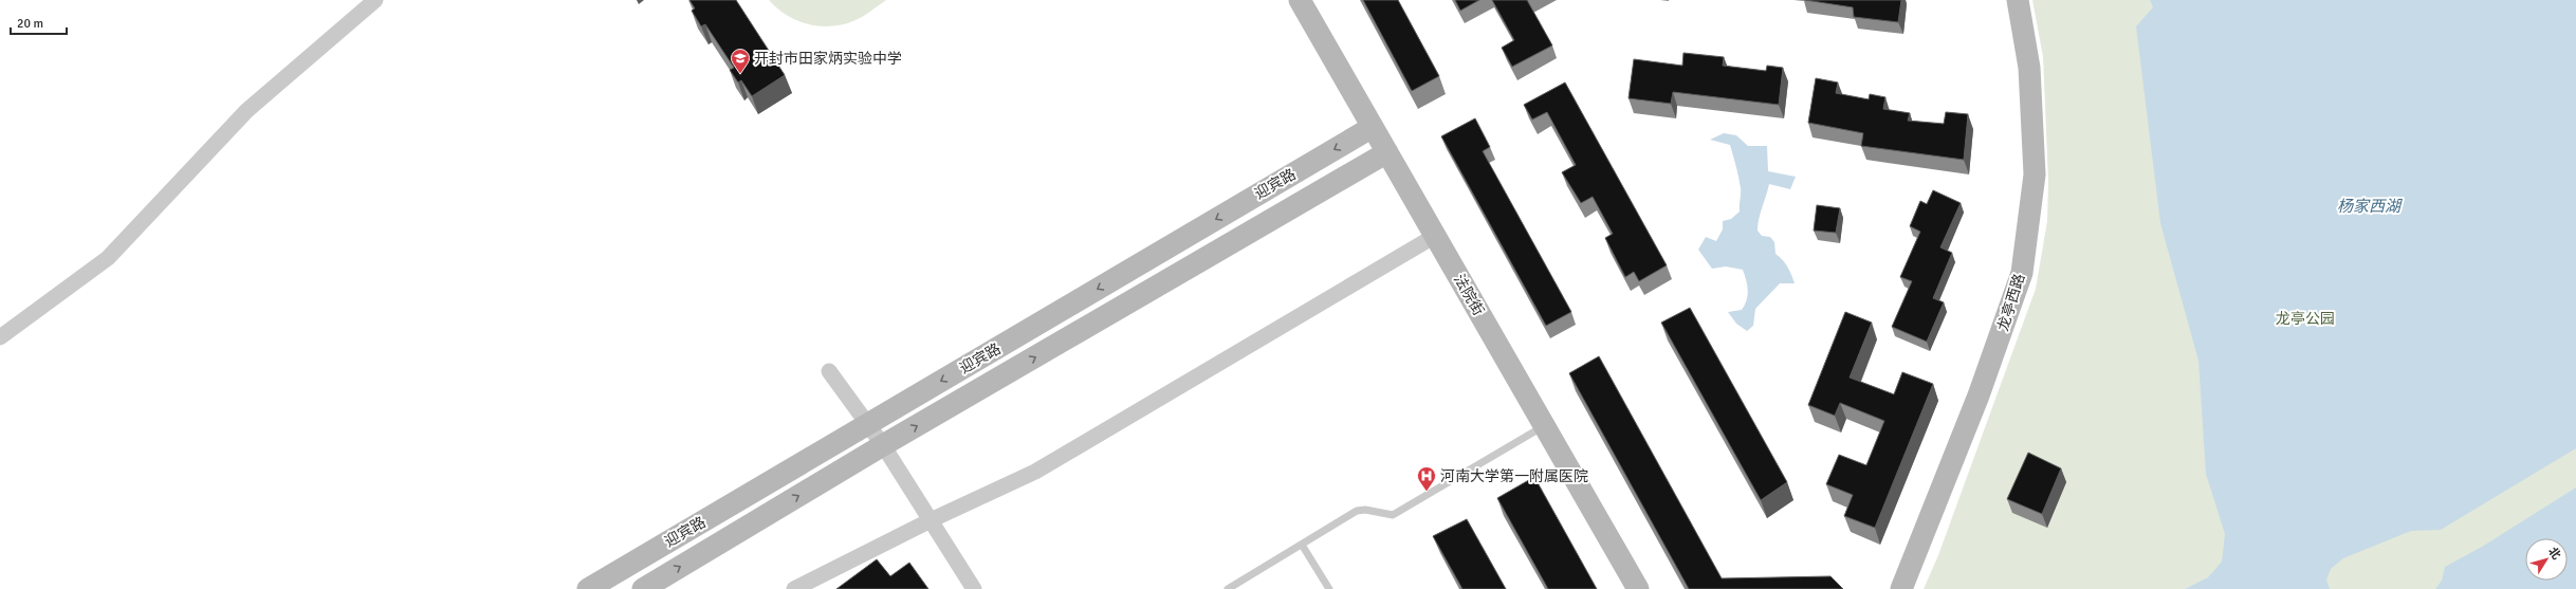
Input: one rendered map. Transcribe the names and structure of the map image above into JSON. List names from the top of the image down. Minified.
{"streets":{"main road":["迎宾路","法院街","龙亭西路"]},"crossings":[["迎宾路","法院街"]],"water":["杨家西湖"],"parks":["龙亭公园"],"places":{"school or university":["开封市田家炳实验中学"],"hospital":["河南大学第一附属医院"]},"scale_bar":"20 m","north":"top right"}
